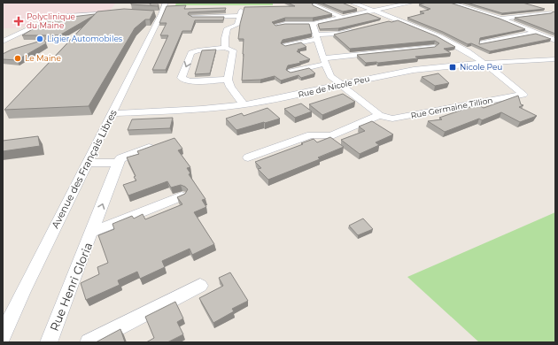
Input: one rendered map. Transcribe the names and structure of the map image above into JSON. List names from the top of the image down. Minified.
{"streets":{"street":["Rue de Nicole Peu","Rue Germaine Tillion","Avenue des Français Libres","Rue Henri Gloria"]},"crossings":[["Rue de Nicole Peu","Rue Germaine Tillion"],["Rue de Nicole Peu","Avenue des Français Libres"]],"places":{"health":["Polyclinique du Maine"],"other":["Ligier Automobiles","Le Maine"],"transit":["Nicole Peu"]}}
